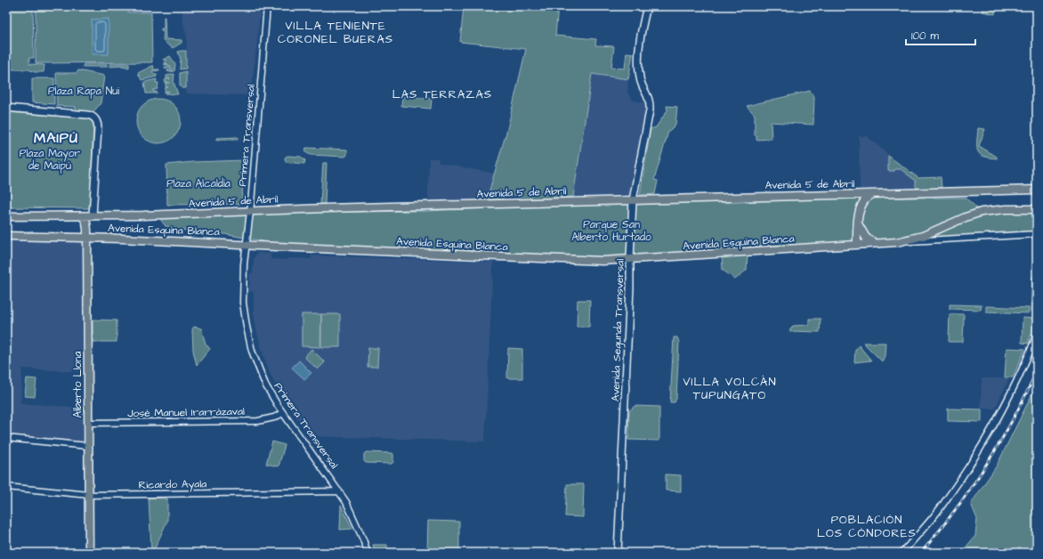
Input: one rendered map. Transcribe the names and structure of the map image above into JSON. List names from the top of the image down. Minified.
{"streets":{"main road":["Avenida 5 de Abril","Avenida Esquina Blanca","Avenida Segunda Transversal","Alberto Llona"],"street":["Primera Transversal","José Manuel Irarrázaval","Ricardo Ayala"]},"crossings":[["Primera Transversal","Avenida 5 de Abril"],["Primera Transversal","Avenida Esquina Blanca"],["Primera Transversal","José Manuel Irarrázaval"],["Primera Transversal","Ricardo Ayala"],["Avenida 5 de Abril","Avenida Segunda Transversal"],["Avenida 5 de Abril","Alberto Llona"],["Avenida Esquina Blanca","Avenida Segunda Transversal"],["Avenida Esquina Blanca","Alberto Llona"],["Alberto Llona","José Manuel Irarrázaval"],["Alberto Llona","Ricardo Ayala"]],"districts":["VILLA TENIENTE CORONEL BUERAS","LAS TERRAZAS","MAIPÚ","VILLA VOLCÁN TUPUNGATO","POBLACIÓN LOS CÓNDORES"],"parks":["Plaza Rapa Nui","Plaza Mayor de Maipú","Plaza Alcaldía","Parque San Alberto Hurtado"],"scale_bar":"100 m"}
